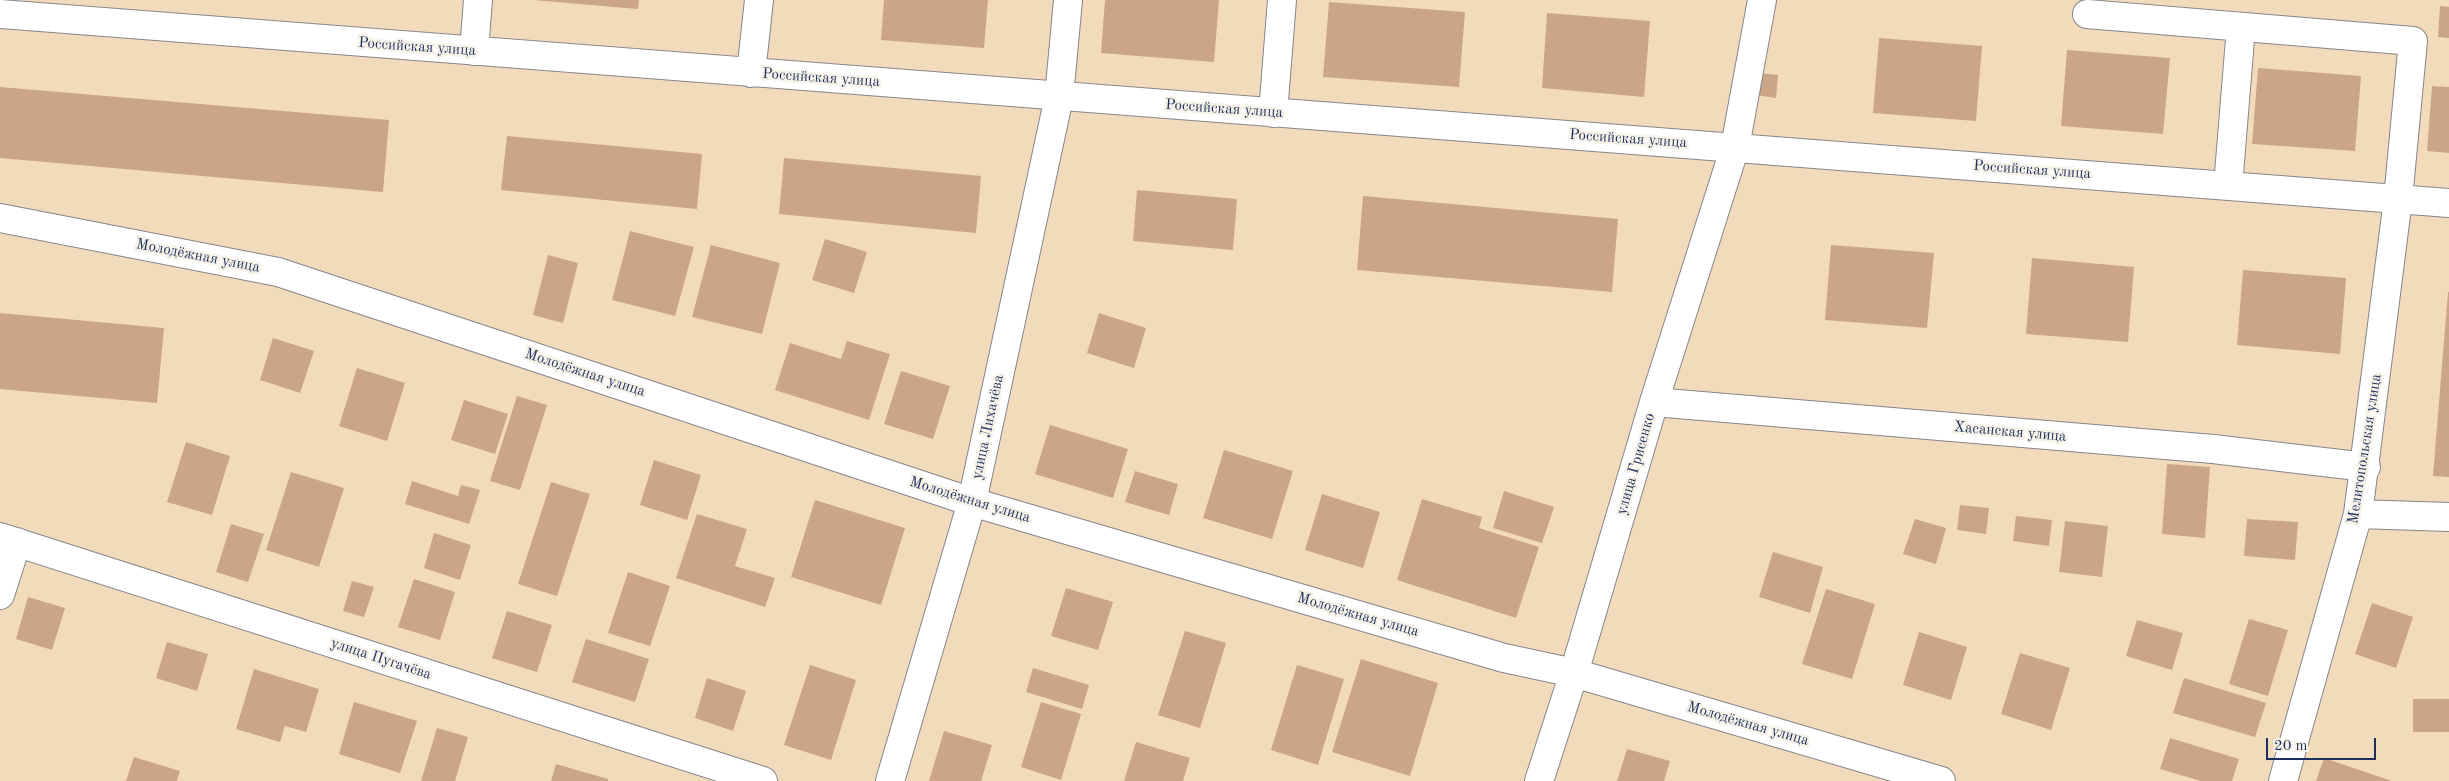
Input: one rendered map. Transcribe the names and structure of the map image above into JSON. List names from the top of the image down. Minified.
{"streets":{"street":["Российская улица","Молодёжная улица","улица Лихачёва","Хасанская улица","Мелитопольская улица","улица Грисенко","улица Пугачёва"]},"crossings":[["Российская улица","улица Лихачёва"],["Российская улица","Мелитопольская улица"],["Российская улица","улица Грисенко"],["Молодёжная улица","улица Лихачёва"],["Молодёжная улица","улица Грисенко"],["Хасанская улица","Мелитопольская улица"],["Хасанская улица","улица Грисенко"]],"scale_bar":"20 m"}
